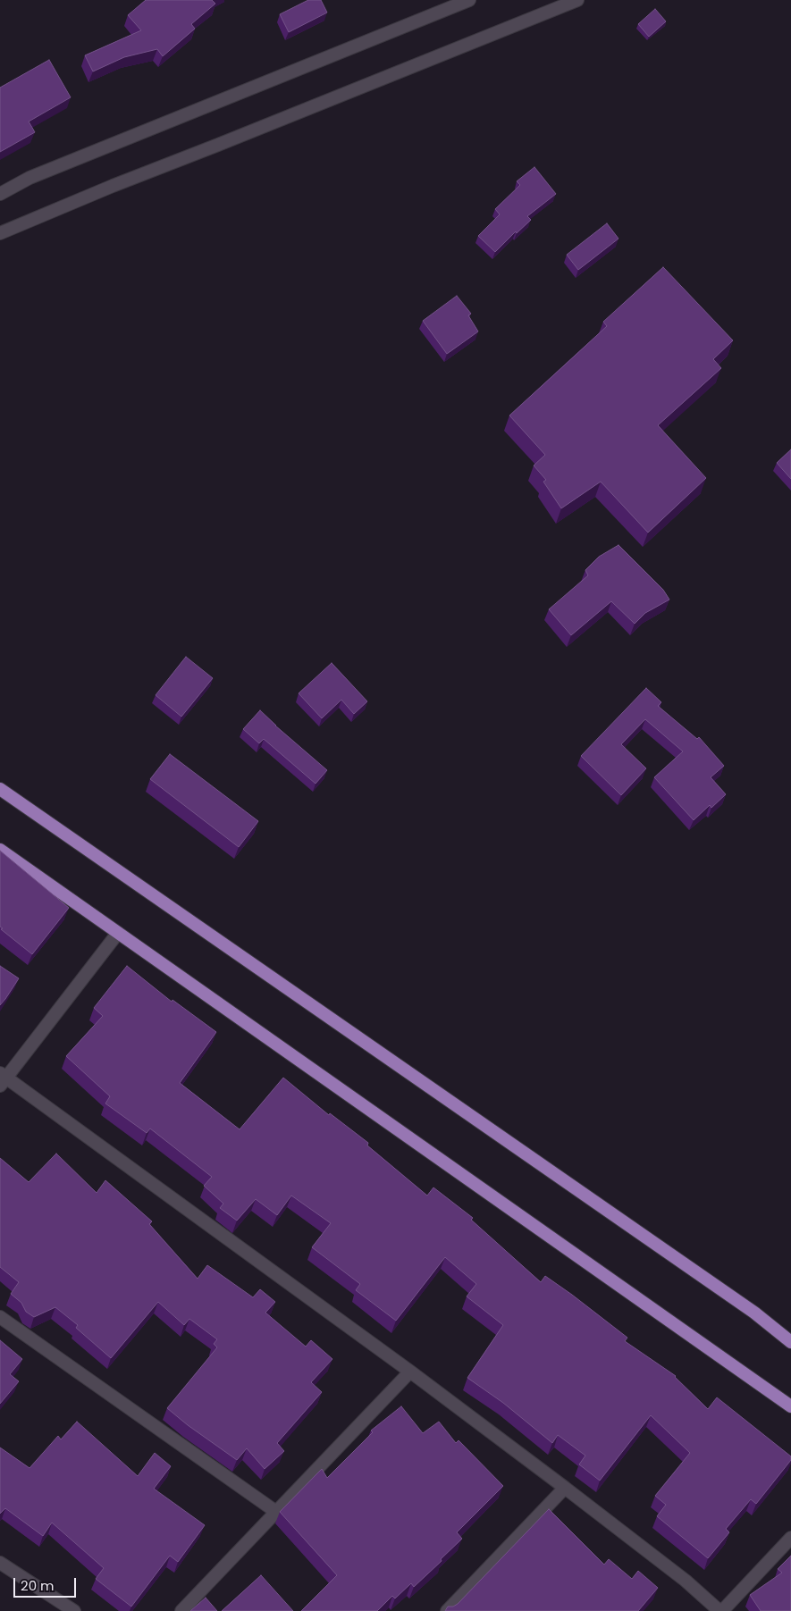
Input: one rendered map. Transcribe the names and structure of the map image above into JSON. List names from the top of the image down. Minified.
{"scale_bar":"20 m"}
